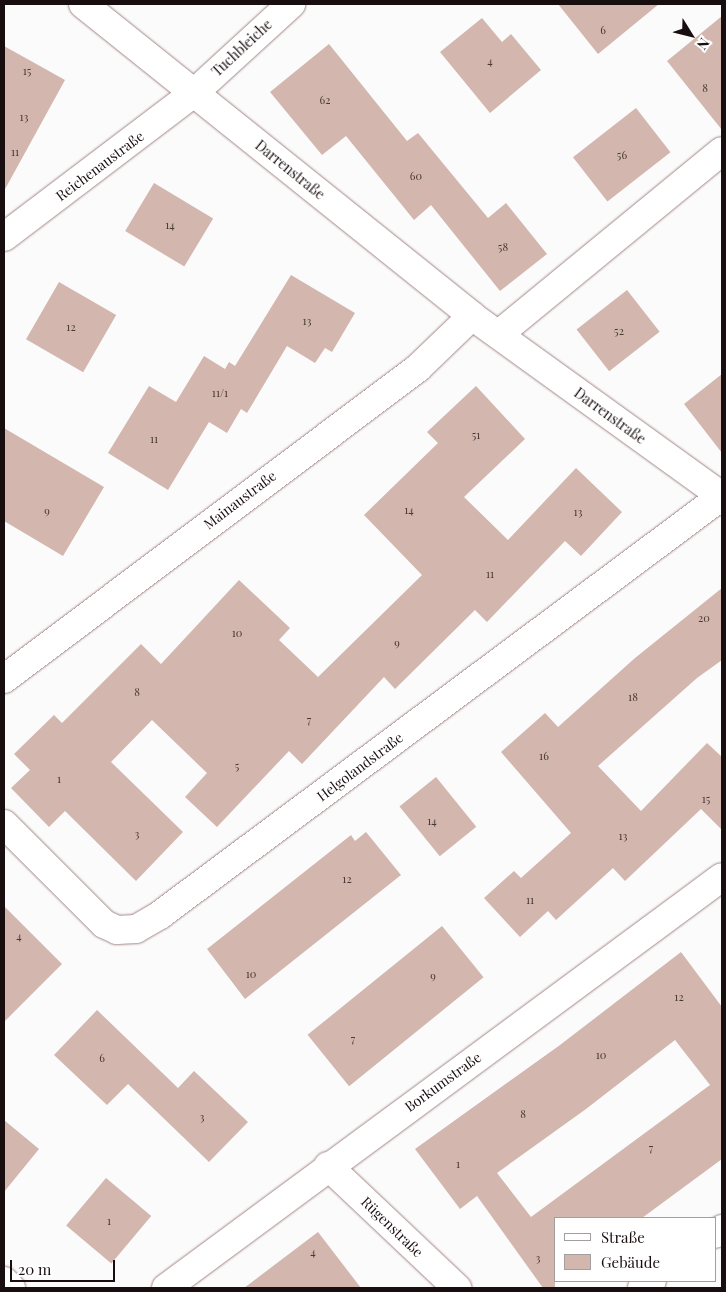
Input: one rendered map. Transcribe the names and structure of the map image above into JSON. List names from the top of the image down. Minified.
{"streets":{"street":["Tuchbleiche","Reichenaustraße","Darrenstraße","Mainaustraße","Helgolandstraße","Borkumstraße","Rügenstraße"]},"crossings":[["Tuchbleiche","Reichenaustraße"],["Tuchbleiche","Darrenstraße"],["Reichenaustraße","Darrenstraße"],["Darrenstraße","Mainaustraße"],["Darrenstraße","Helgolandstraße"],["Borkumstraße","Rügenstraße"]],"house_numbers":["6","4","15","8","62","13","11","56","60","14","58","13","12","52","11/1","51","11","14","9","13","11","20","10","9","8","18","7","16","5","1","15","14","3","13","12","11","4","10","9","12","7","10","6","8","3","7","1","1","4","3"],"legend":["Straße","Gebäude"],"scale_bar":"20 m","north":"bottom right"}
